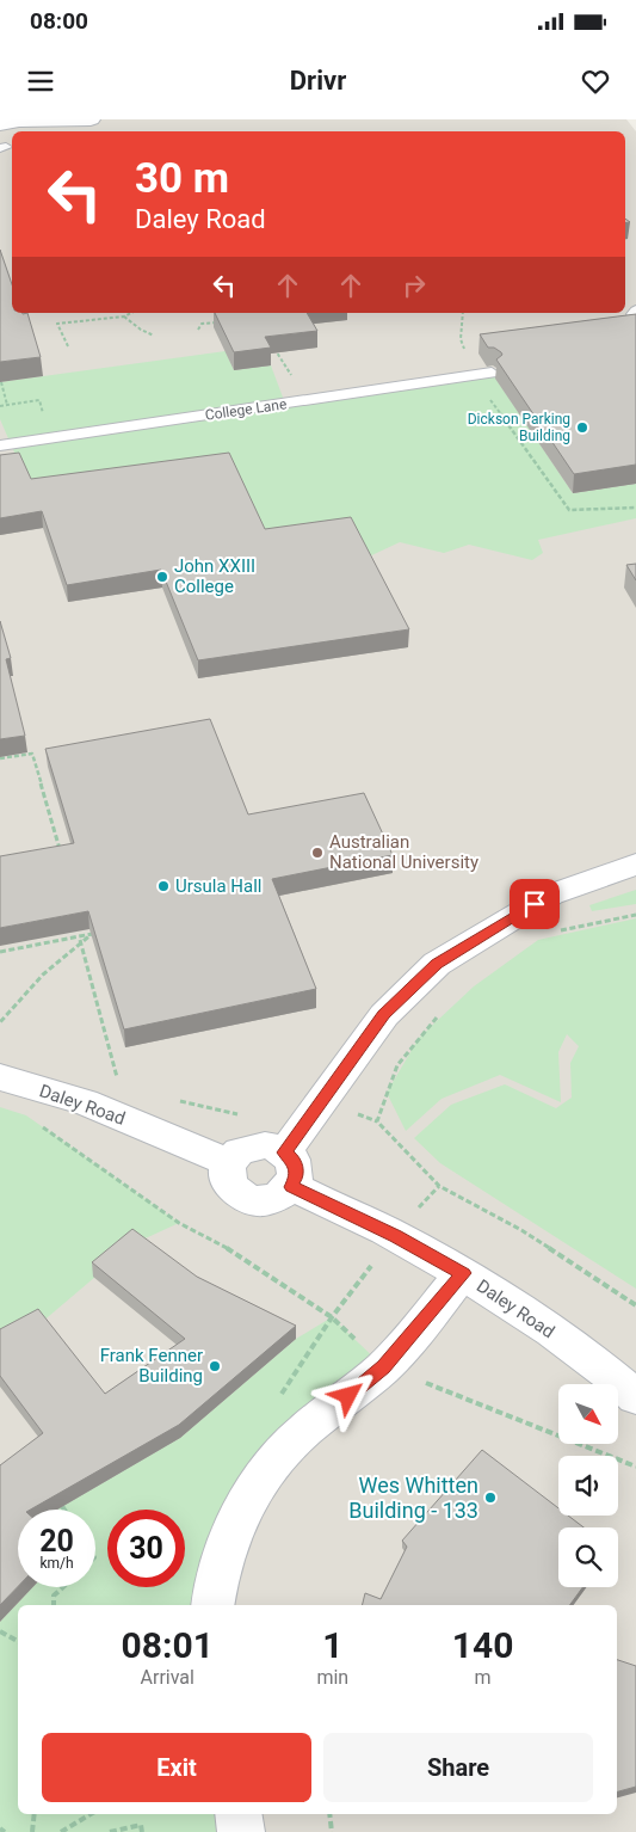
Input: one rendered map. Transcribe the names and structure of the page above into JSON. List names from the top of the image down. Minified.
{"streets":{"street":["Daley Road"],"lane":["College Lane"]},"places":["Dickson Parking Building","John XXIII College","Australian National University","Ursula Hall","Frank Fenner Building","Wes Whitten Building - 133"],"north":"bottom right","page":{"status":"08:00","header":"Drivr","turn":["30 m","Daley Road"],"speed":"20 km/h","limit":"30","eta":["08:01","Arrival","1","min","140","m"],"buttons":["Exit","Share"]}}
